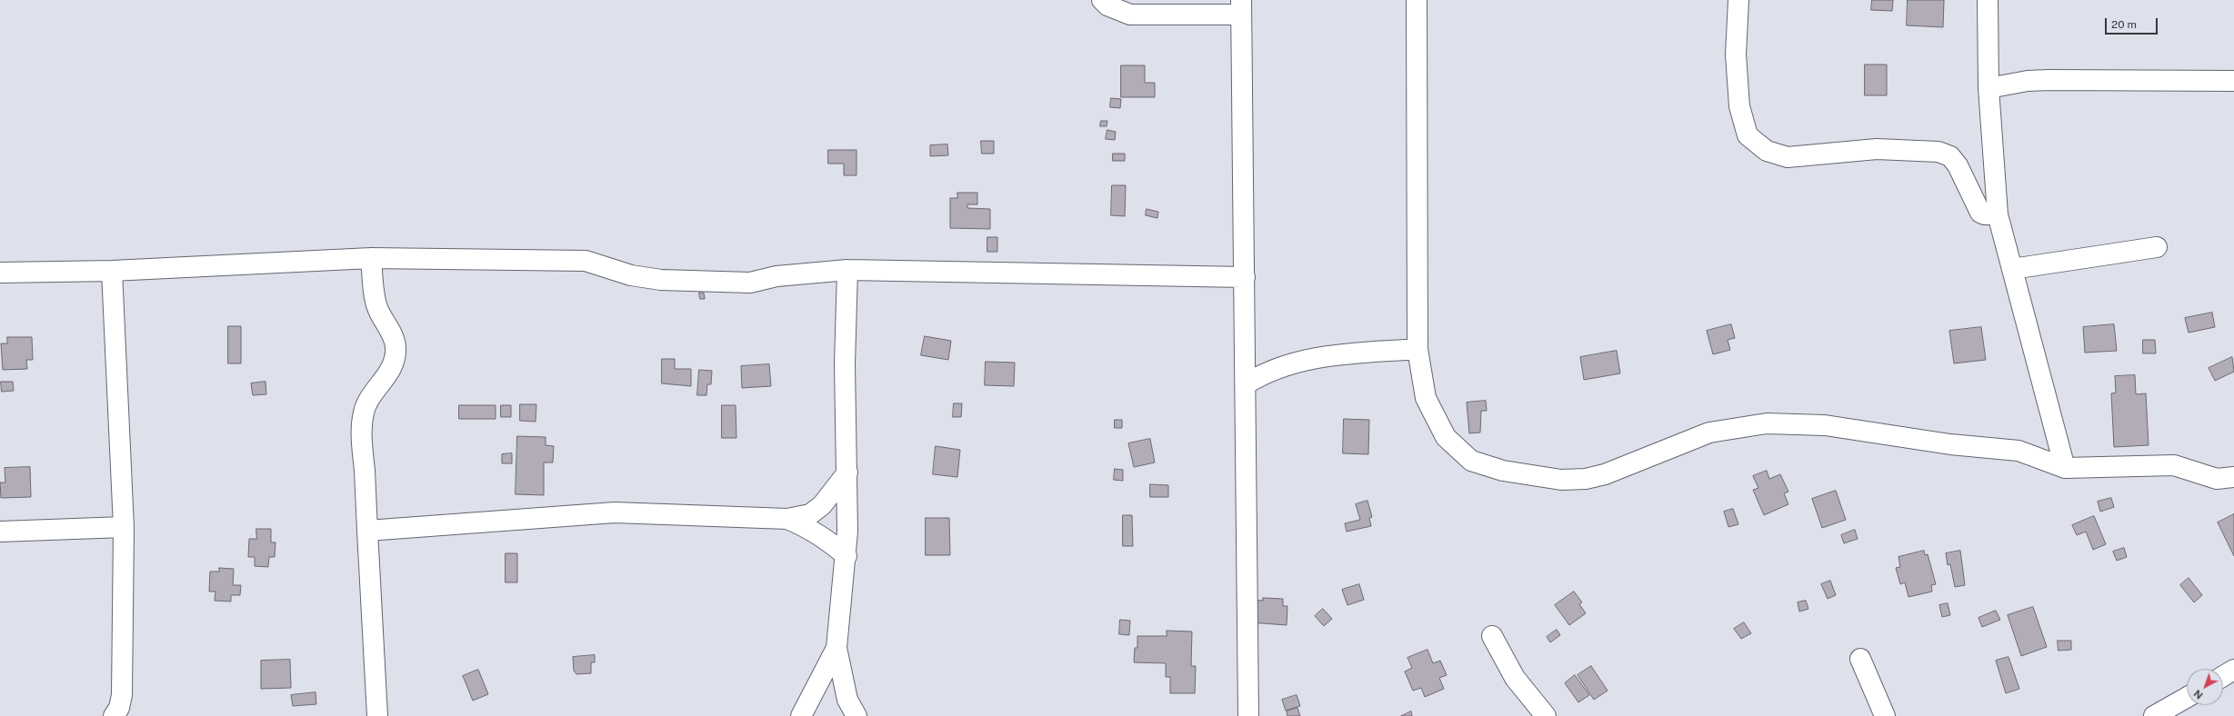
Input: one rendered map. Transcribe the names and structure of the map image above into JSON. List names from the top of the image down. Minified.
{"scale_bar":"20 m","north":"bottom left"}
